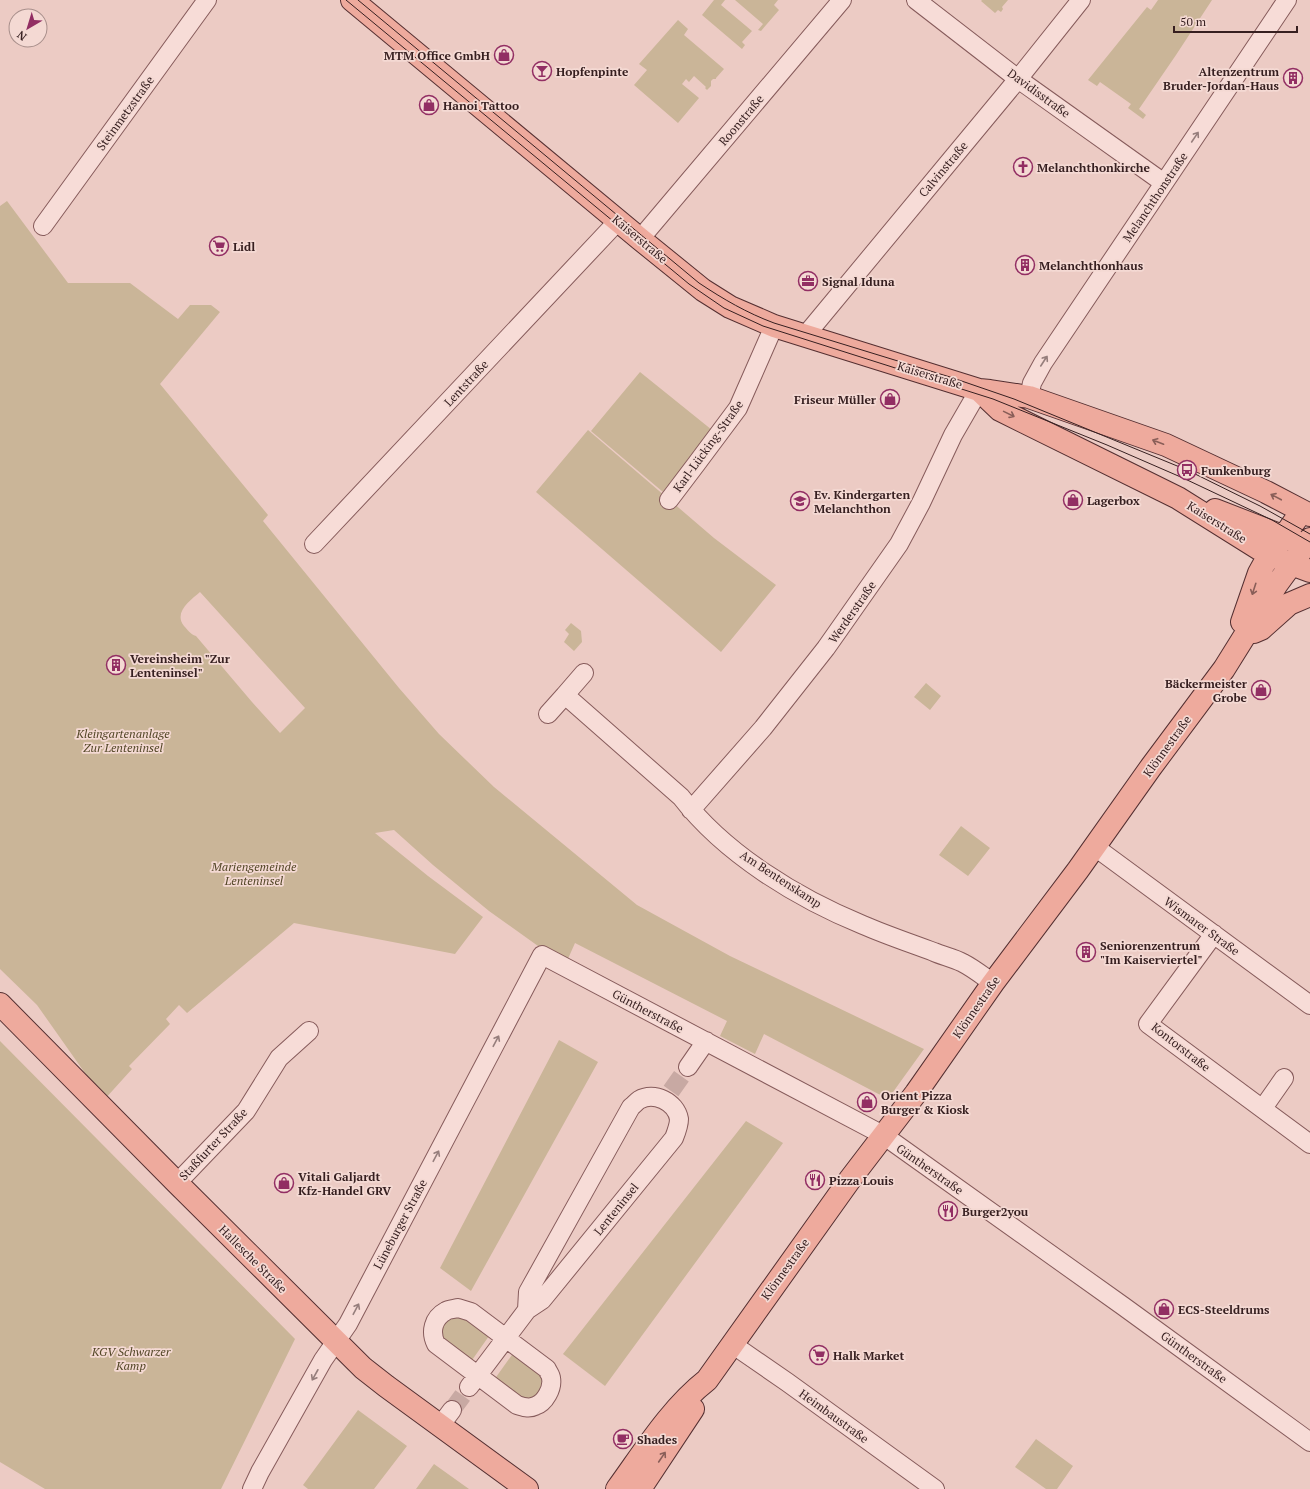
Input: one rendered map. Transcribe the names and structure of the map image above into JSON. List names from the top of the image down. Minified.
{"streets":{"main road":["Kaiserstraße","Klönnestraße","Hallesche Straße"],"street":["Davidisstraße","Steinmetzstraße","Roonstraße","Calvinstraße","Melanchthonstraße","Lentstraße","Karl-Lücking-Straße","Werderstraße","Am Bentenskamp","Wismarer Straße","Güntherstraße","Kontorstraße","Staßfurter Straße","Lenteninsel","Lüneburger Straße","Heimbaustraße"]},"crossings":[["Davidisstraße","Calvinstraße"],["Davidisstraße","Melanchthonstraße"],["Roonstraße","Kaiserstraße"],["Calvinstraße","Kaiserstraße"],["Melanchthonstraße","Kaiserstraße"],["Kaiserstraße","Lentstraße"],["Kaiserstraße","Karl-Lücking-Straße"],["Kaiserstraße","Werderstraße"],["Kaiserstraße","Klönnestraße"],["Werderstraße","Am Bentenskamp"],["Klönnestraße","Am Bentenskamp"],["Klönnestraße","Wismarer Straße"],["Klönnestraße","Güntherstraße"],["Klönnestraße","Heimbaustraße"],["Wismarer Straße","Kontorstraße"],["Güntherstraße","Lüneburger Straße"],["Staßfurter Straße","Hallesche Straße"],["Lüneburger Straße","Hallesche Straße"]],"one_way":["Melanchthonstraße"],"parks":["Kleingartenanlage Zur Lenteninsel","Mariengemeinde Lenteninsel","KGV Schwarzer Kamp"],"places":{"shop":["MTM Office GmbH","Hanoi Tattoo","Friseur Müller","Lagerbox","Bäckermeister Grobe","Orient Pizza Burger & Kiosk","Vitali Galjardt Kfz-Handel GRV","ECS-Steeldrums"],"bar":["Hopfenpinte"],"building":["Altenzentrum Bruder-Jordan-Haus","Melanchthonhaus","Vereinsheim \"Zur Lenteninsel\"","Seniorenzentrum \"Im Kaiserviertel\""],"church":["Melanchthonkirche"],"supermarket":["Lidl","Halk Market"],"office":["Signal Iduna"],"bus stop":["Funkenburg"],"school or university":["Ev. Kindergarten Melanchthon"],"restaurant":["Pizza Louis","Burger2you"],"cafe":["Shades"]},"scale_bar":"50 m","north":"bottom left"}
